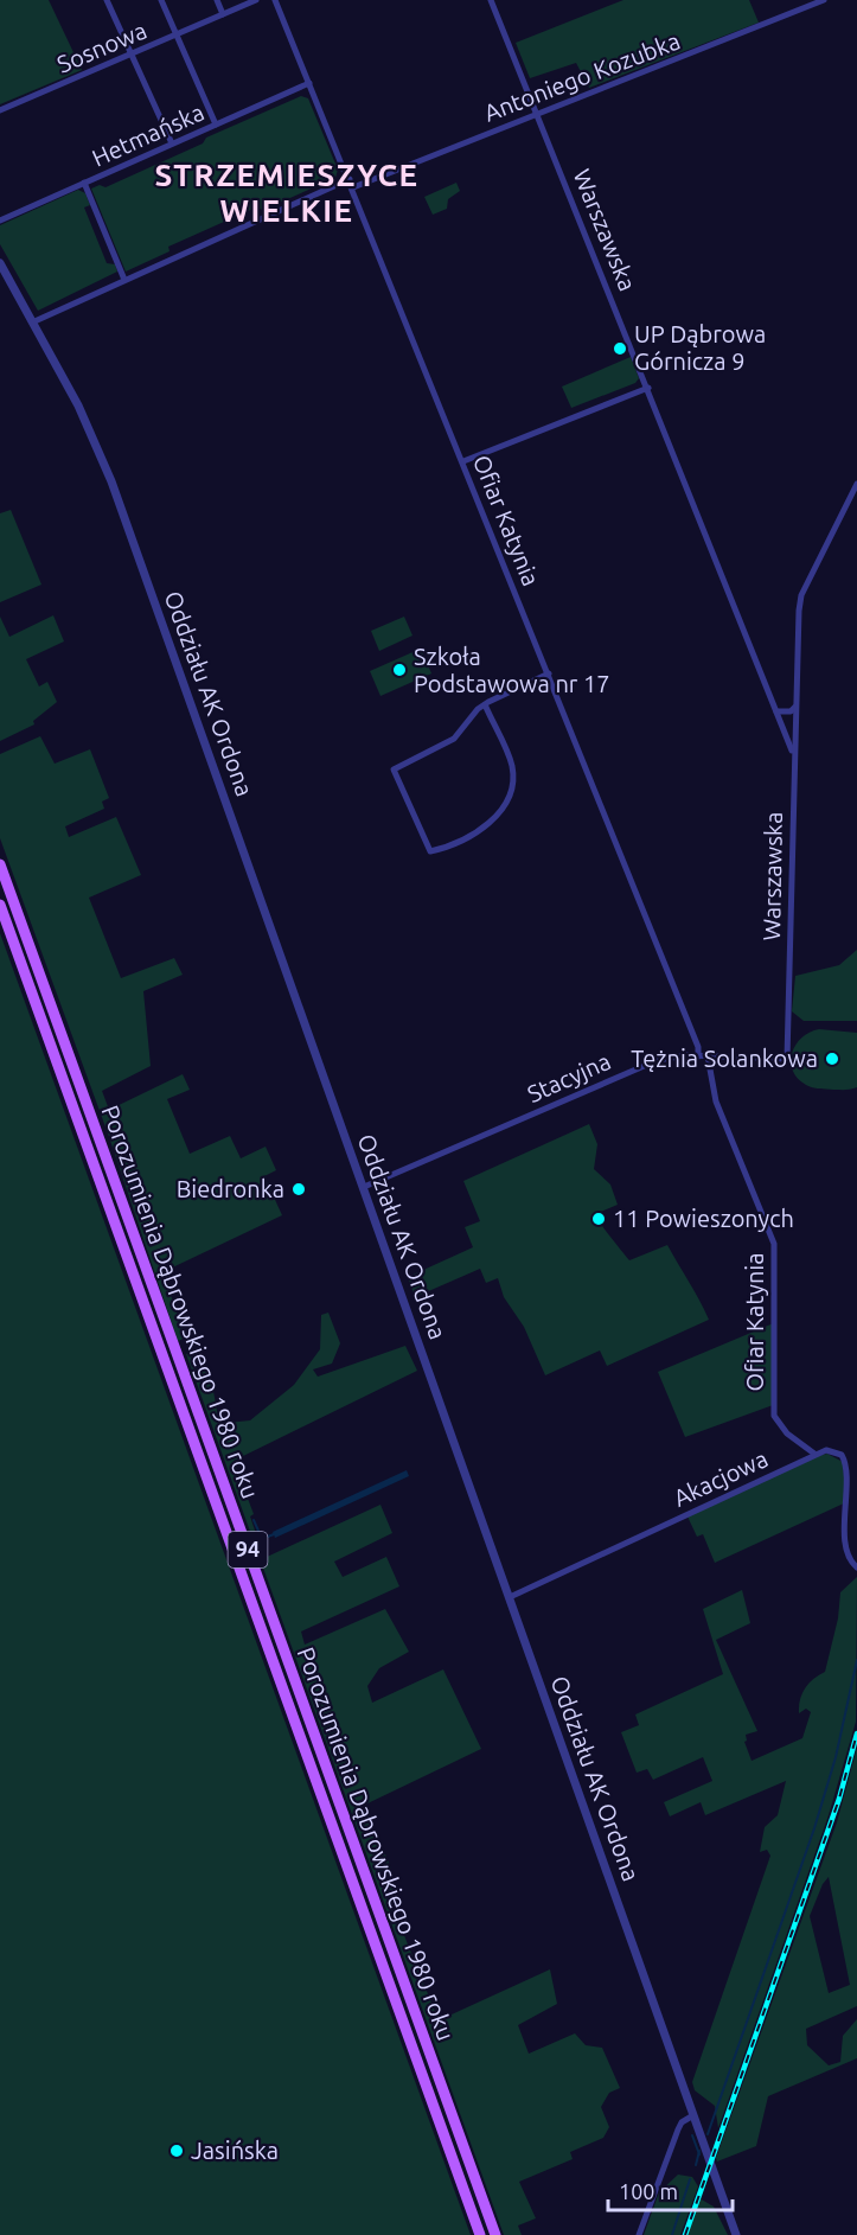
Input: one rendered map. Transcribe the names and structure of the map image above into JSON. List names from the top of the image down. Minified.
{"streets":{"main road":["Porozumienia Dąbrowskiego 1980 roku","94"],"street":["Sosnowa","Antoniego Kozubka","Hetmańska","Warszawska","Ofiar Katynia","Oddziału AK Ordona","Stacyjna","Akacjowa"]},"crossings":[["Antoniego Kozubka","Warszawska"],["Antoniego Kozubka","Ofiar Katynia"],["Hetmańska","Ofiar Katynia"],["Warszawska","Stacyjna"],["Ofiar Katynia","Stacyjna"],["Ofiar Katynia","Akacjowa"],["Oddziału AK Ordona","Stacyjna"],["Oddziału AK Ordona","Akacjowa"]],"districts":["STRZEMIESZYCE WIELKIE"],"places":["UP Dąbrowa Górnicza 9","Szkoła Podstawowa nr 17","Tężnia Solankowa","Biedronka","11 Powieszonych","Jasińska"],"scale_bar":"100 m"}
